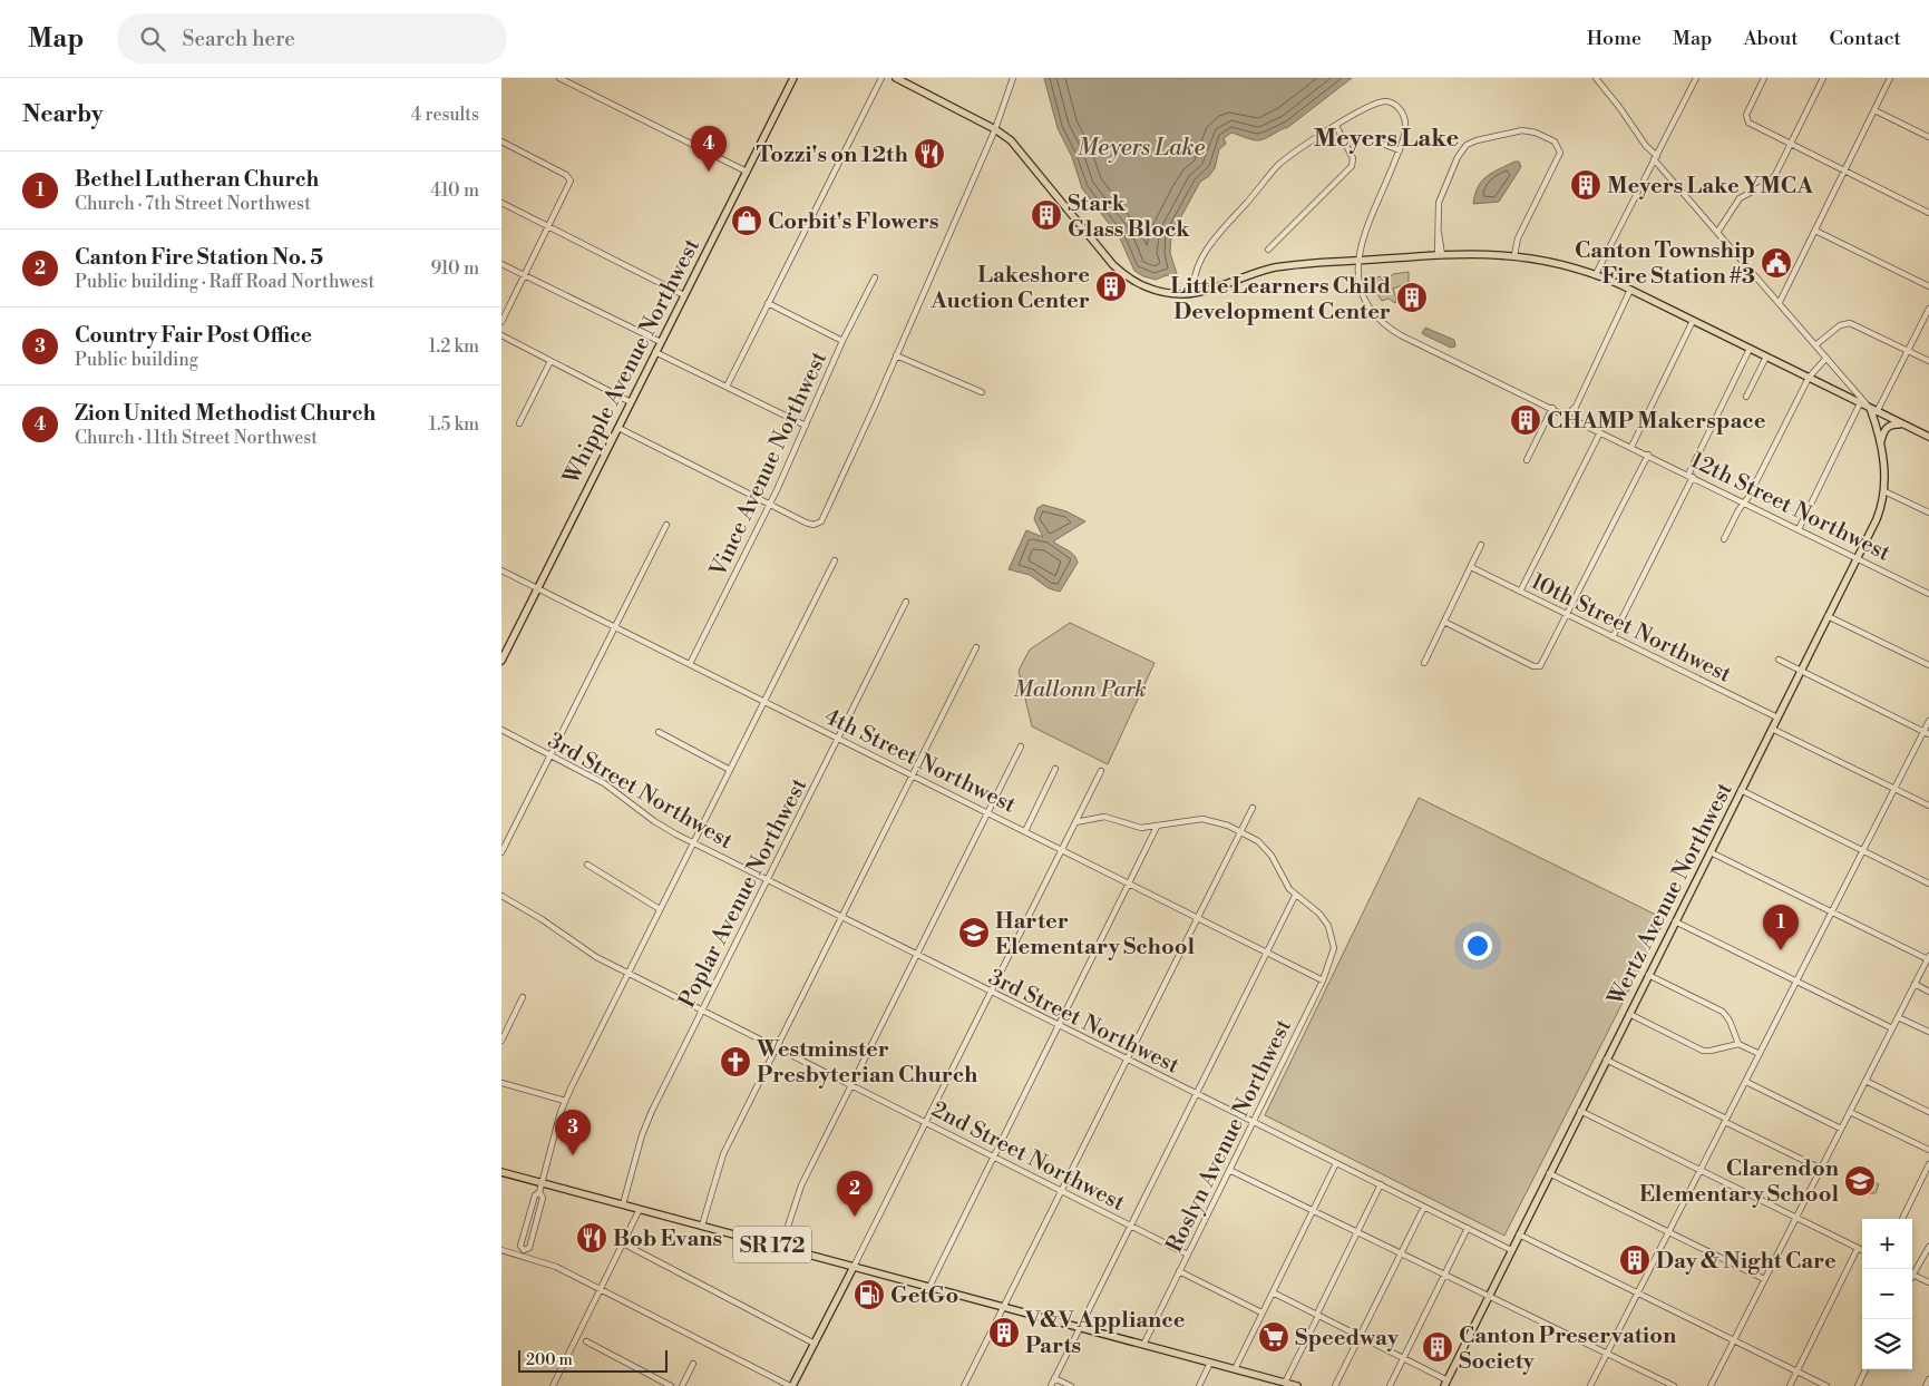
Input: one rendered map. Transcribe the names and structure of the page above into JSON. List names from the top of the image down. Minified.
{"streets":{"main road":["Whipple Avenue Northwest","Wertz Avenue Northwest","SR 172"],"street":["Vince Avenue Northwest","12th Street Northwest","10th Street Northwest","4th Street Northwest","3rd Street Northwest","Poplar Avenue Northwest","Roslyn Avenue Northwest","2nd Street Northwest"]},"crossings":[["Whipple Avenue Northwest","4th Street Northwest"],["Vince Avenue Northwest","4th Street Northwest"],["12th Street Northwest","Wertz Avenue Northwest"],["10th Street Northwest","Wertz Avenue Northwest"],["4th Street Northwest","Poplar Avenue Northwest"],["4th Street Northwest","Roslyn Avenue Northwest"],["3rd Street Northwest","Poplar Avenue Northwest"],["3rd Street Northwest","Wertz Avenue Northwest"],["3rd Street Northwest","Roslyn Avenue Northwest"],["Poplar Avenue Northwest","2nd Street Northwest"],["Poplar Avenue Northwest","SR 172"],["Roslyn Avenue Northwest","2nd Street Northwest"],["Roslyn Avenue Northwest","SR 172"]],"districts":["Meyers Lake"],"water":["Meyers Lake"],"parks":["Mallonn Park"],"places":{"restaurant":["Tozzi's on 12th","Bob Evans"],"building":["Meyers Lake YMCA","Stark Glass Block","Lakeshore Auction Center","Little Learners Child Development Center","CHAMP Makerspace","Day & Night Care","V&V Appliance Parts","Canton Preservation Society"],"shop":["Corbit's Flowers"],"public building":["Canton Township Fire Station #3"],"school or university":["Harter Elementary School","Clarendon Elementary School"],"church":["Westminster Presbyterian Church"],"fuel station":["GetGo"],"supermarket":["Speedway"]},"scale_bar":"200 m","page":{"header":"Map","search":"Search here","nav":["Home","Map","About","Contact"],"heading":["Nearby","4 results"],"pins":["4","1","3","2"],"list":[{"mark":"1","name":"Bethel Lutheran Church","note":"Church · 7th Street Northwest","value":"410 m"},{"mark":"2","name":"Canton Fire Station No. 5","note":"Public building · Raff Road Northwest","value":"910 m"},{"mark":"3","name":"Country Fair Post Office","note":"Public building","value":"1.2 km"},{"mark":"4","name":"Zion United Methodist Church","note":"Church · 11th Street Northwest","value":"1.5 km"}],"map_buttons":["+","−"],"scale":"200 m"}}
